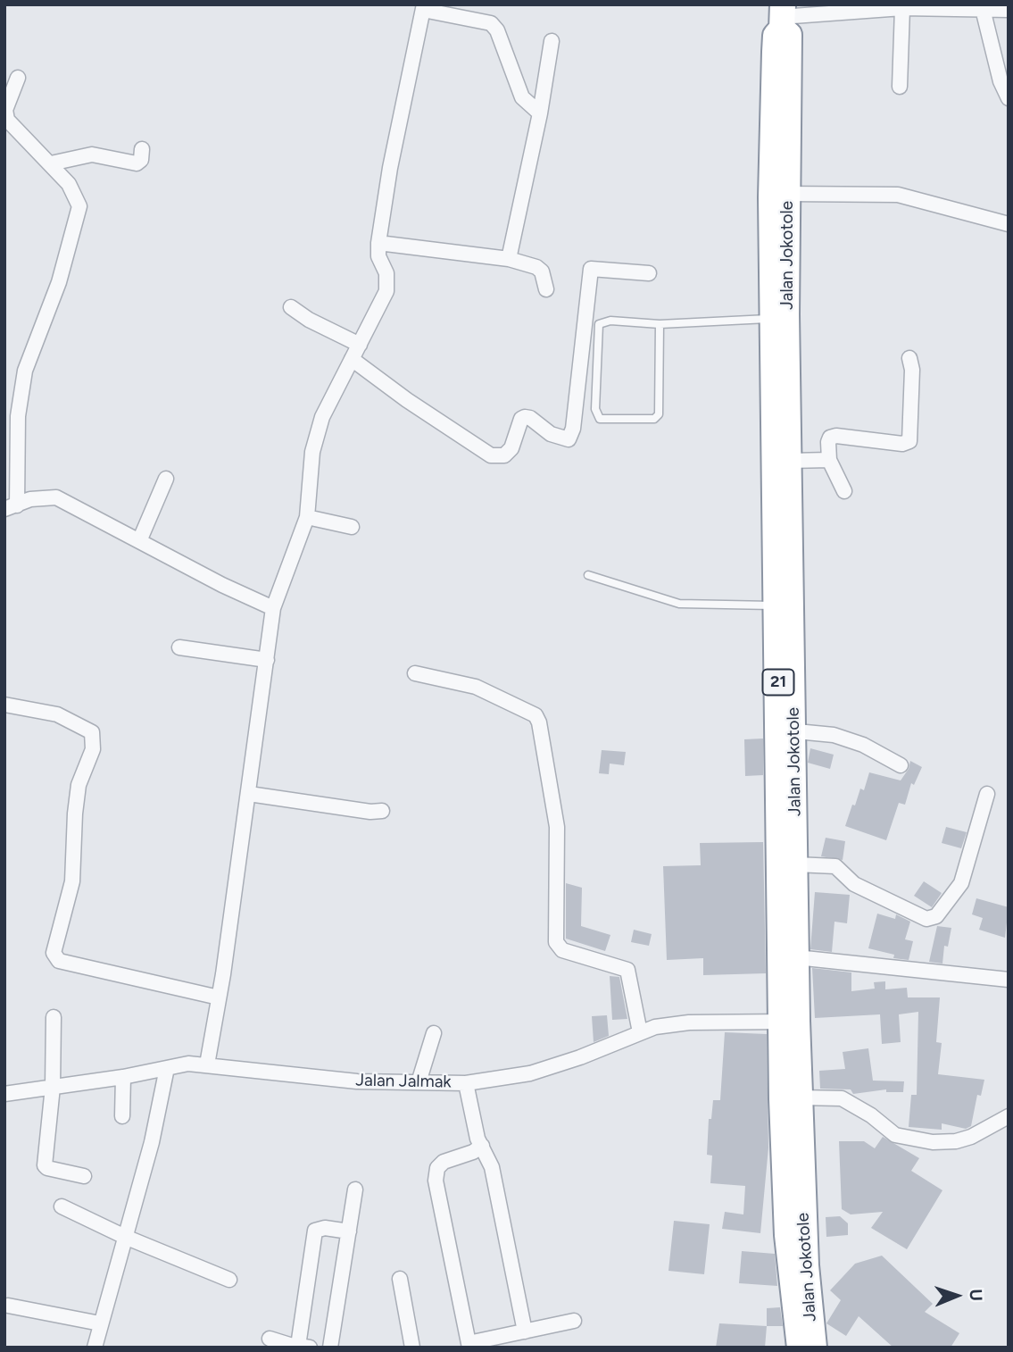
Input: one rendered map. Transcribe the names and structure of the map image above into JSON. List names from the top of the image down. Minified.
{"streets":{"highway":["Jalan Jokotole","21"],"street":["Jalan Jalmak"]},"crossings":[["Jalan Jokotole","Jalan Jalmak"]],"north":"right"}
